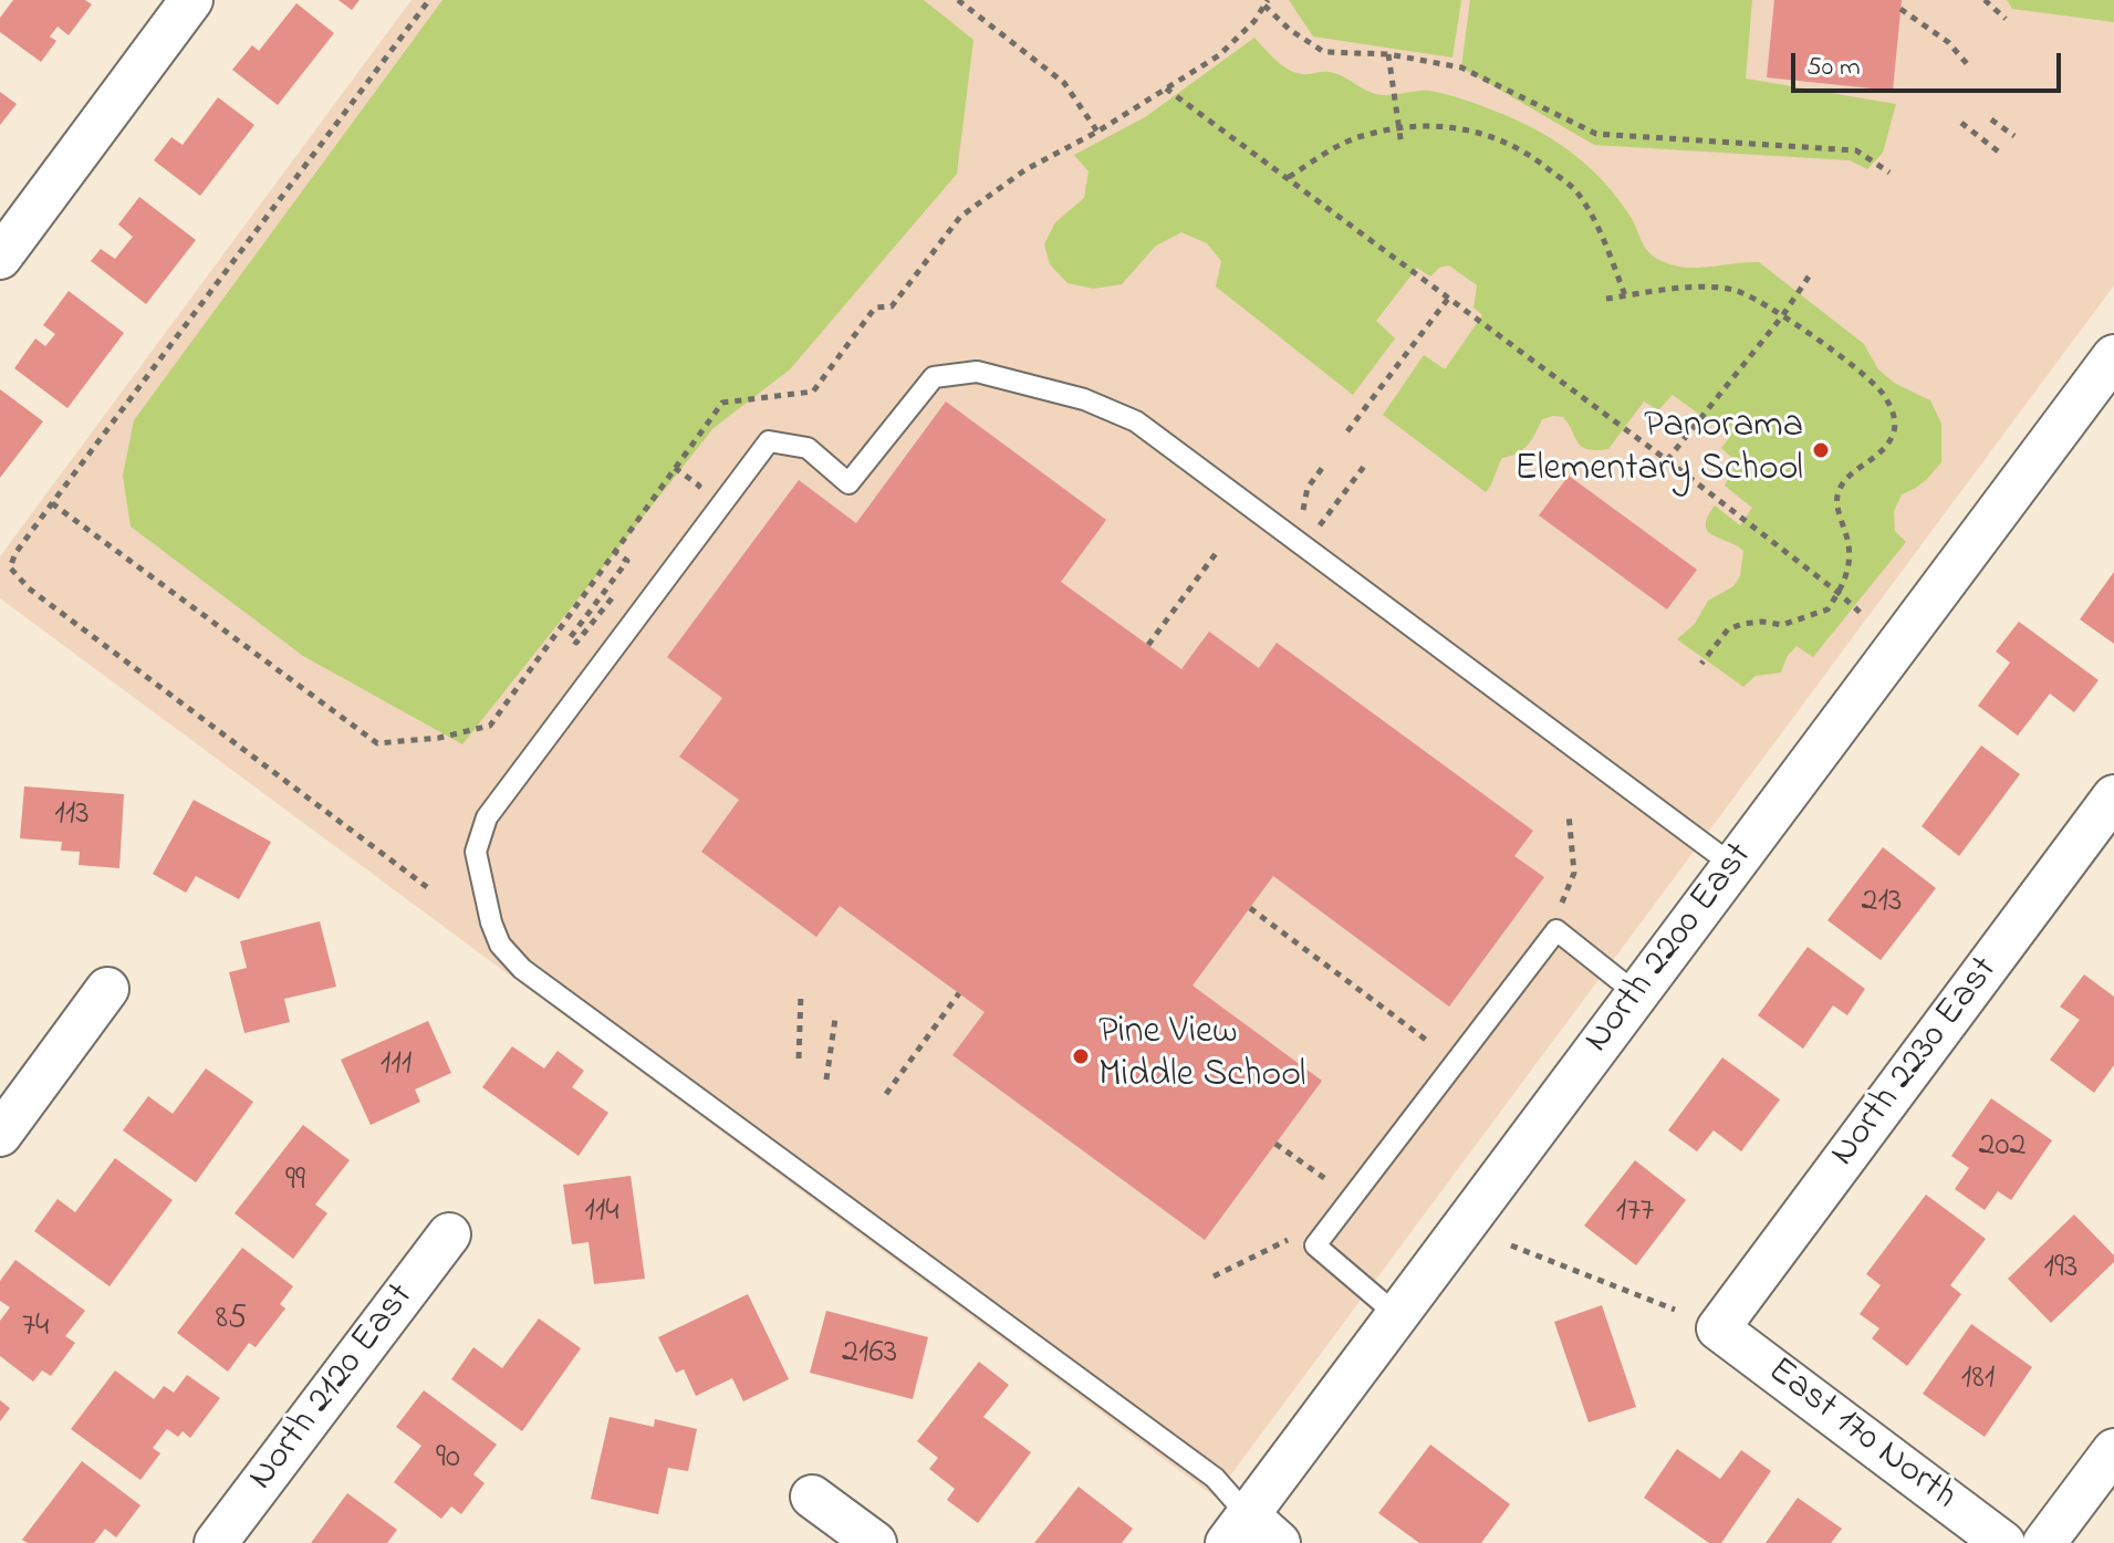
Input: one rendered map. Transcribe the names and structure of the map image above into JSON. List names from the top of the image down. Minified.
{"streets":{"street":["North 2200 East","North 2230 East","North 2120 East","East 170 North"]},"crossings":[["North 2230 East","East 170 North"]],"places":["Panorama Elementary School","Pine View Middle School"],"house_numbers":["113","213","111","202","99","114","177","193","85","74","2163","181","90"],"scale_bar":"50 m"}
